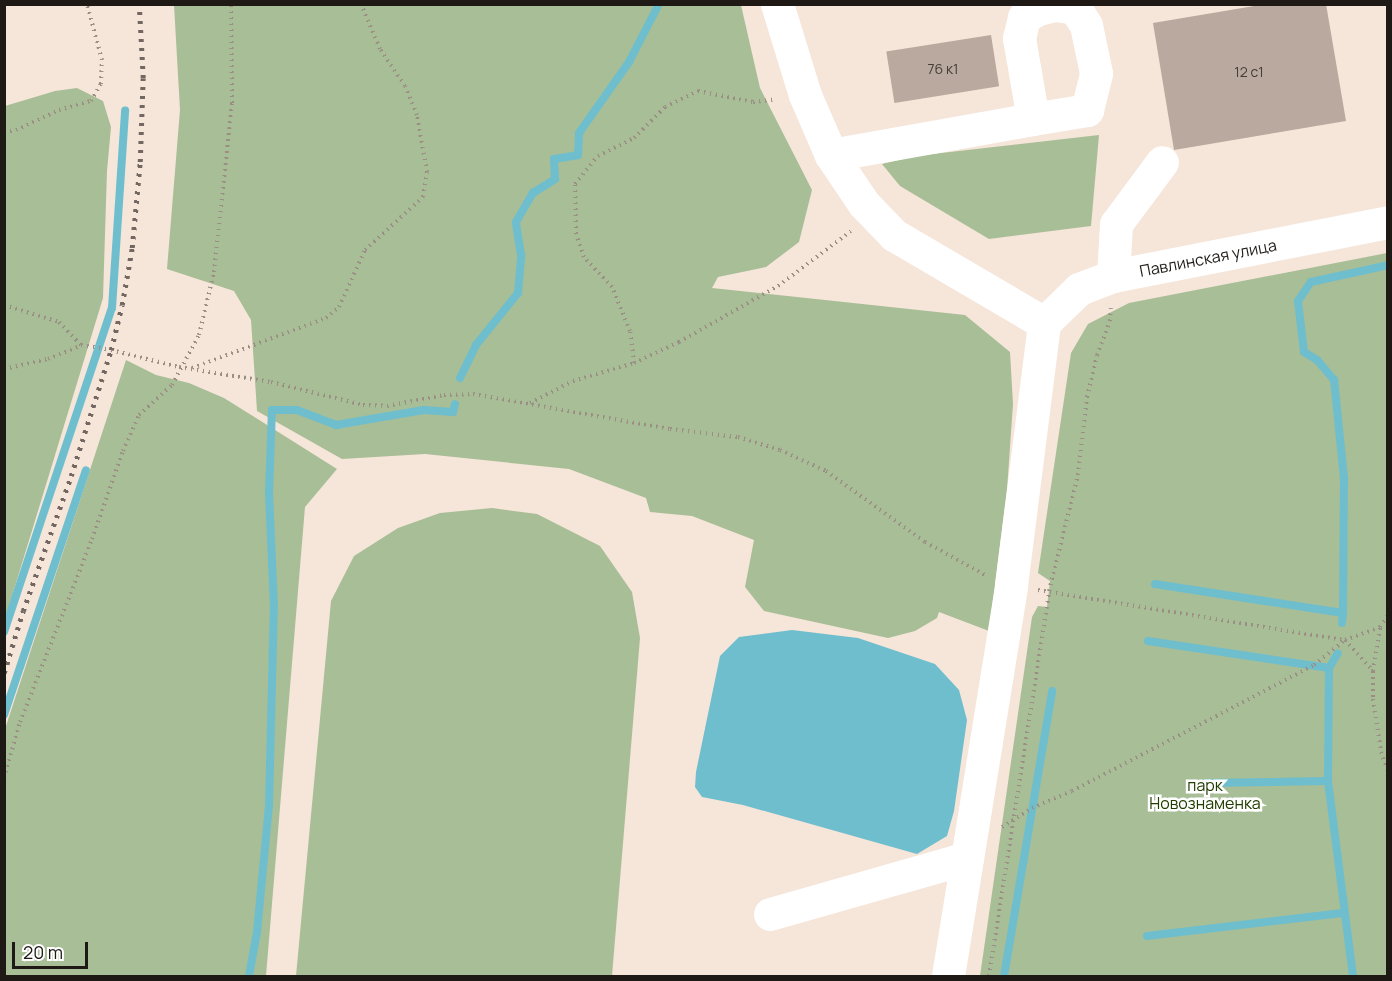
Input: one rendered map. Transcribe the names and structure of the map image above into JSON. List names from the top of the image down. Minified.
{"streets":{"street":["Павлинская улица"]},"parks":["парк Новознаменка"],"house_numbers":["76 к1","12 с1"],"scale_bar":"20 m"}
